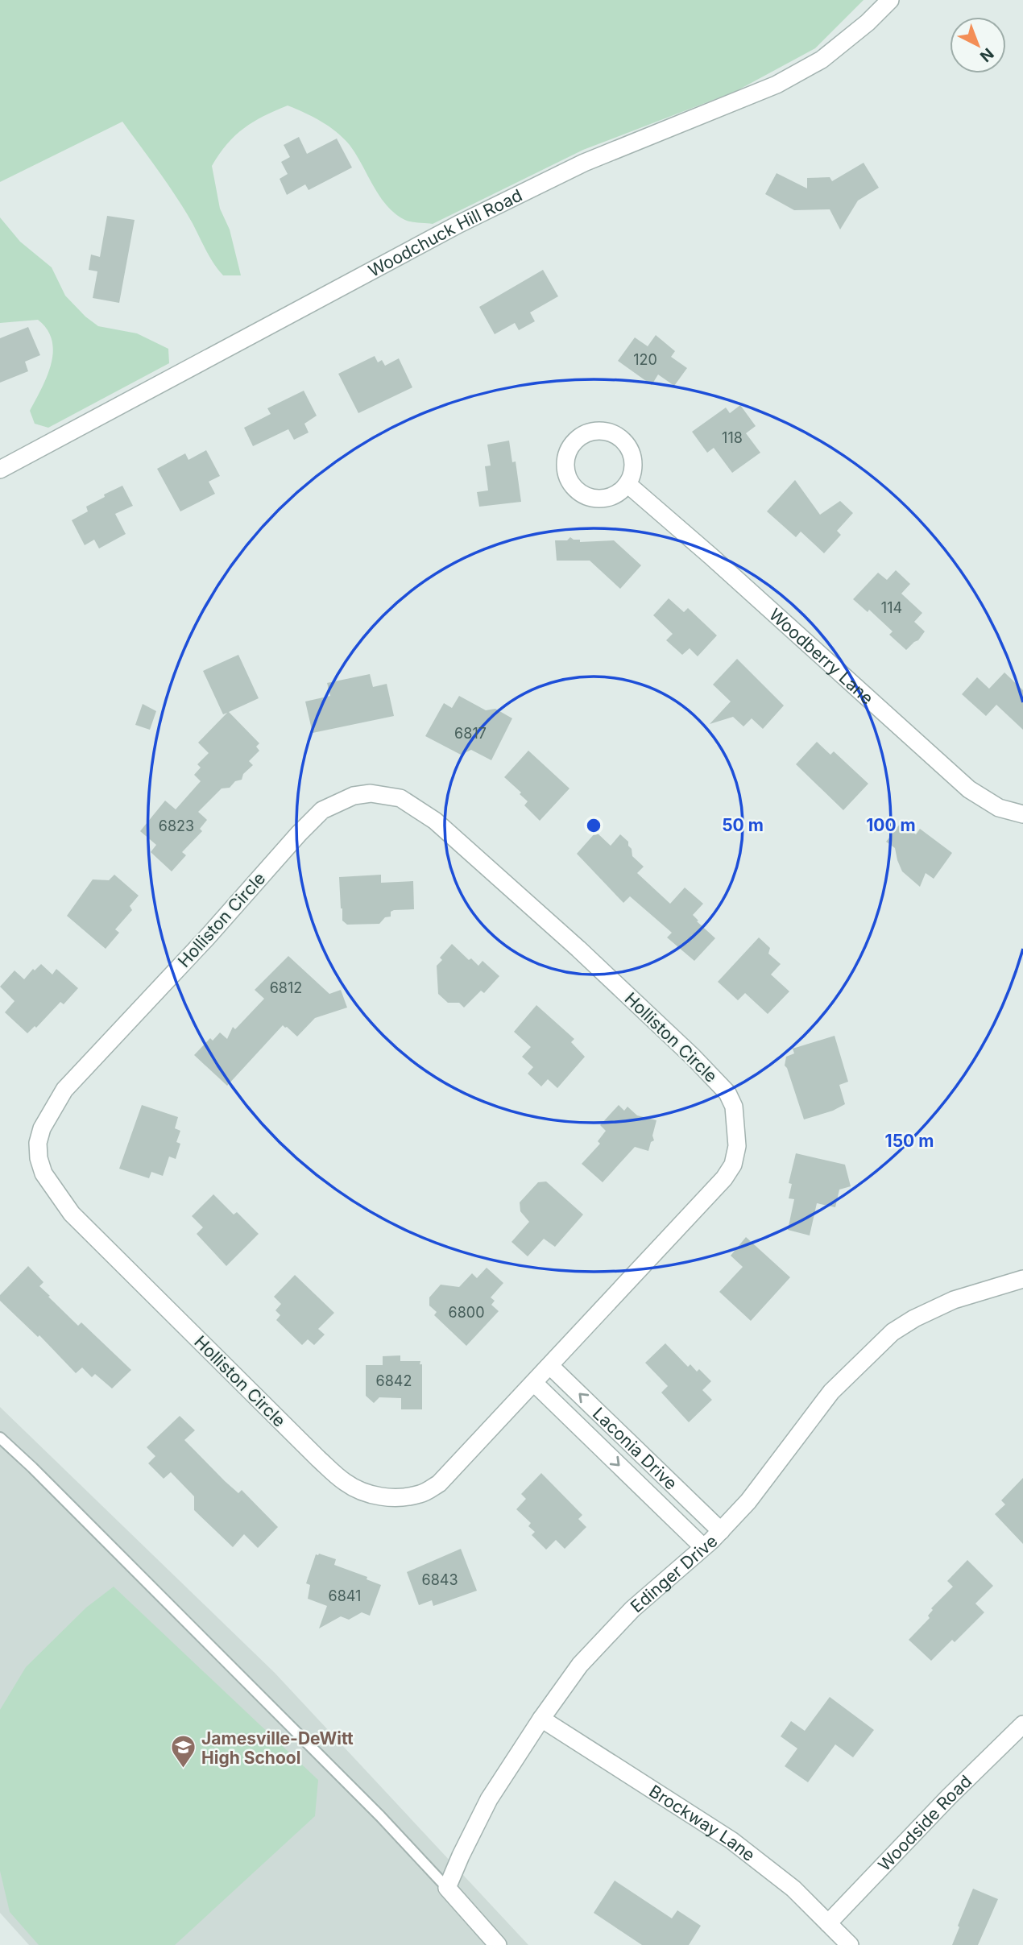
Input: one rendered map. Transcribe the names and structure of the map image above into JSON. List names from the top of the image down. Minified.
{"streets":{"street":["Woodchuck Hill Road","Woodberry Lane","Holliston Circle","Laconia Drive","Edinger Drive","Woodside Road","Brockway Lane"]},"crossings":[["Holliston Circle","Laconia Drive"],["Laconia Drive","Edinger Drive"],["Edinger Drive","Brockway Lane"],["Woodside Road","Brockway Lane"]],"places":{"school or university":["Jamesville-DeWitt High School"]},"house_numbers":["120","118","114","6817","6823","6812","6800","6842","6843","6841"],"north":"bottom right","rings":["50 m","100 m","150 m"]}
